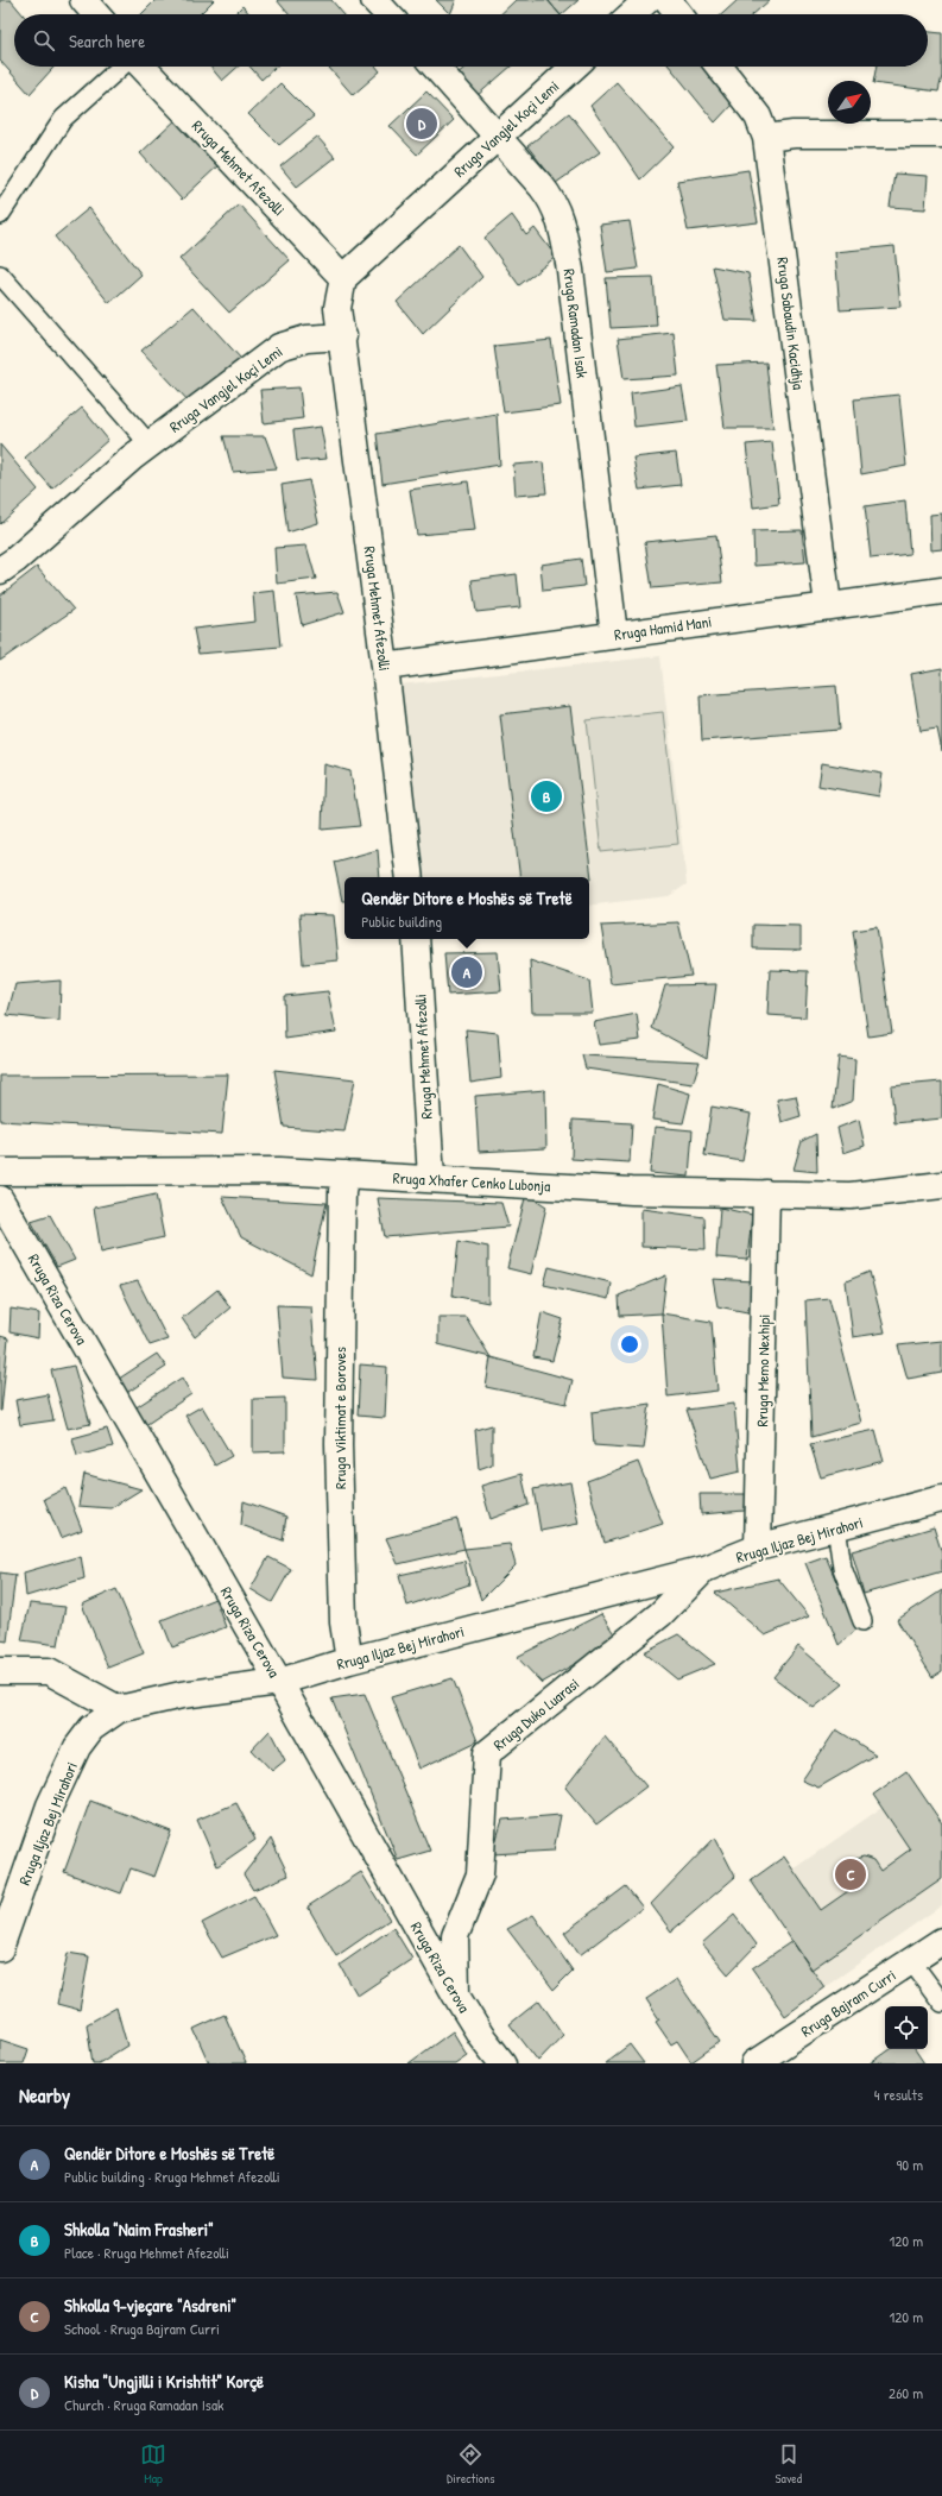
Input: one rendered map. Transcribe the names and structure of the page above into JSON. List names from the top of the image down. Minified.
{"streets":{"street":["Rruga Vangjel Koçi Lemi","Rruga Mehmet Afezolli","Rruga Ramadan Isak","Rruga Sabaudin Kacidhja","Rruga Hamid Mani","Rruga Xhafer Cenko Lubonja","Rruga Riza Cerova","Rruga Memo Nexhipi","Rruga Viktimat e Boroves","Rruga Iljaz Bej Mirahori","Rruga Duko Luarasi","Rruga Bajram Curri"]},"crossings":[["Rruga Vangjel Koçi Lemi","Rruga Mehmet Afezolli"],["Rruga Vangjel Koçi Lemi","Rruga Ramadan Isak"],["Rruga Mehmet Afezolli","Rruga Hamid Mani"],["Rruga Mehmet Afezolli","Rruga Xhafer Cenko Lubonja"],["Rruga Ramadan Isak","Rruga Hamid Mani"],["Rruga Sabaudin Kacidhja","Rruga Hamid Mani"],["Rruga Xhafer Cenko Lubonja","Rruga Memo Nexhipi"],["Rruga Xhafer Cenko Lubonja","Rruga Viktimat e Boroves"],["Rruga Riza Cerova","Rruga Iljaz Bej Mirahori"],["Rruga Riza Cerova","Rruga Duko Luarasi"],["Rruga Memo Nexhipi","Rruga Iljaz Bej Mirahori"],["Rruga Viktimat e Boroves","Rruga Iljaz Bej Mirahori"],["Rruga Iljaz Bej Mirahori","Rruga Duko Luarasi"]],"north":"top right","page":{"search":"Search here","pins":["D","B","A","C"],"popup":["Qendër Ditore e Moshës së Tretë","Public building"],"heading":["Nearby","4 results"],"list":[{"mark":"A","name":"Qendër Ditore e Moshës së Tretë","note":"Public building · Rruga Mehmet Afezolli","value":"90 m"},{"mark":"B","name":"Shkolla \"Naim Frasheri\"","note":"Place · Rruga Mehmet Afezolli","value":"120 m"},{"mark":"C","name":"Shkolla 9-vjeçare \"Asdreni\"","note":"School · Rruga Bajram Curri","value":"120 m"},{"mark":"D","name":"Kisha \"Ungjilli i Krishtit\" Korçë","note":"Church · Rruga Ramadan Isak","value":"260 m"}],"nav":["Map","Directions","Saved"]}}
